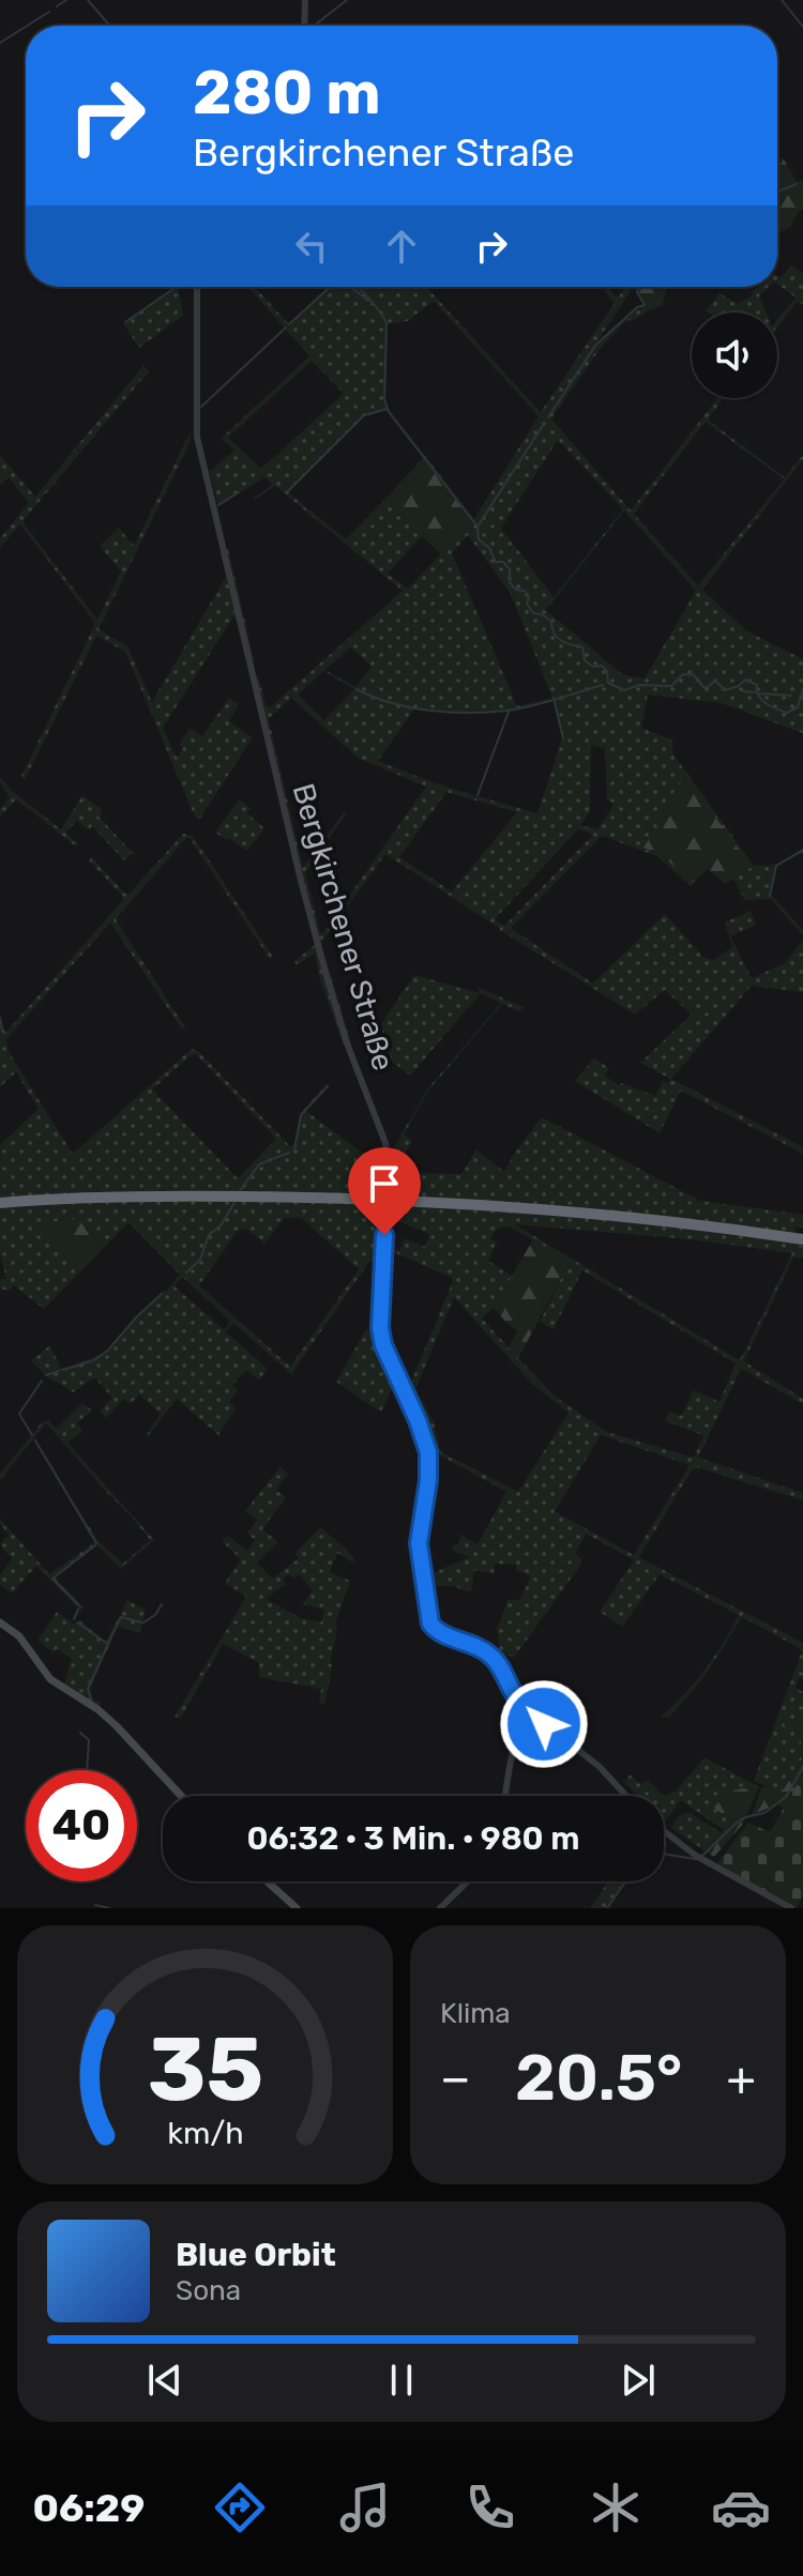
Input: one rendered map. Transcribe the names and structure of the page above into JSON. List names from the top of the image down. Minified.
{"streets":{"street":["Bergkirchener Straße"]},"page":{"turn":["280 m","Bergkirchener Straße"],"limit":"40","trip":"06:32 · 3 Min. · 980 m","tile":"Klima","heat":["−","20.5°","+"],"song":["Blue Orbit","Sona"],"tabs":"06:29","gauge":["35","km/h"]}}
